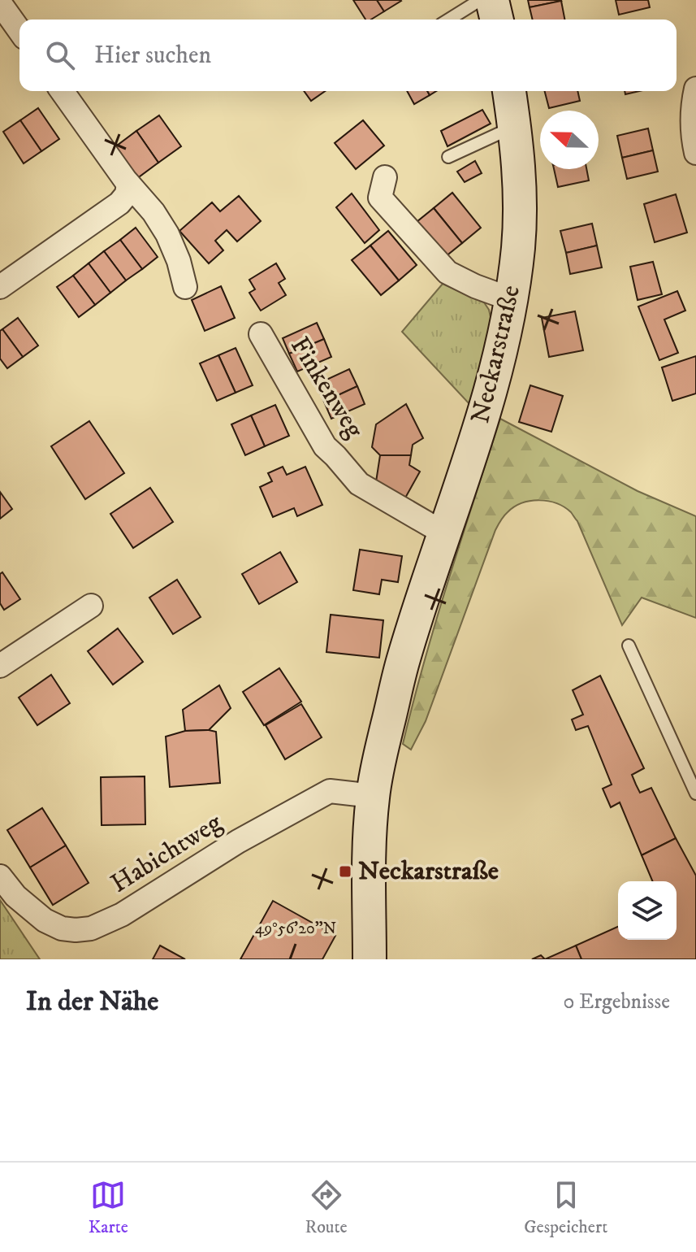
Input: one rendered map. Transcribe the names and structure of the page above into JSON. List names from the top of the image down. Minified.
{"streets":{"street":["Neckarstraße","Finkenweg","Habichtweg"]},"crossings":[["Neckarstraße","Finkenweg"],["Neckarstraße","Habichtweg"]],"places":{"transit":["Neckarstraße"]},"north":"left","page":{"search":"Hier suchen","heading":["In der Nähe","0 Ergebnisse"],"nav":["Karte","Route","Gespeichert"]},"coordinates":["49°56'20\"N"]}
